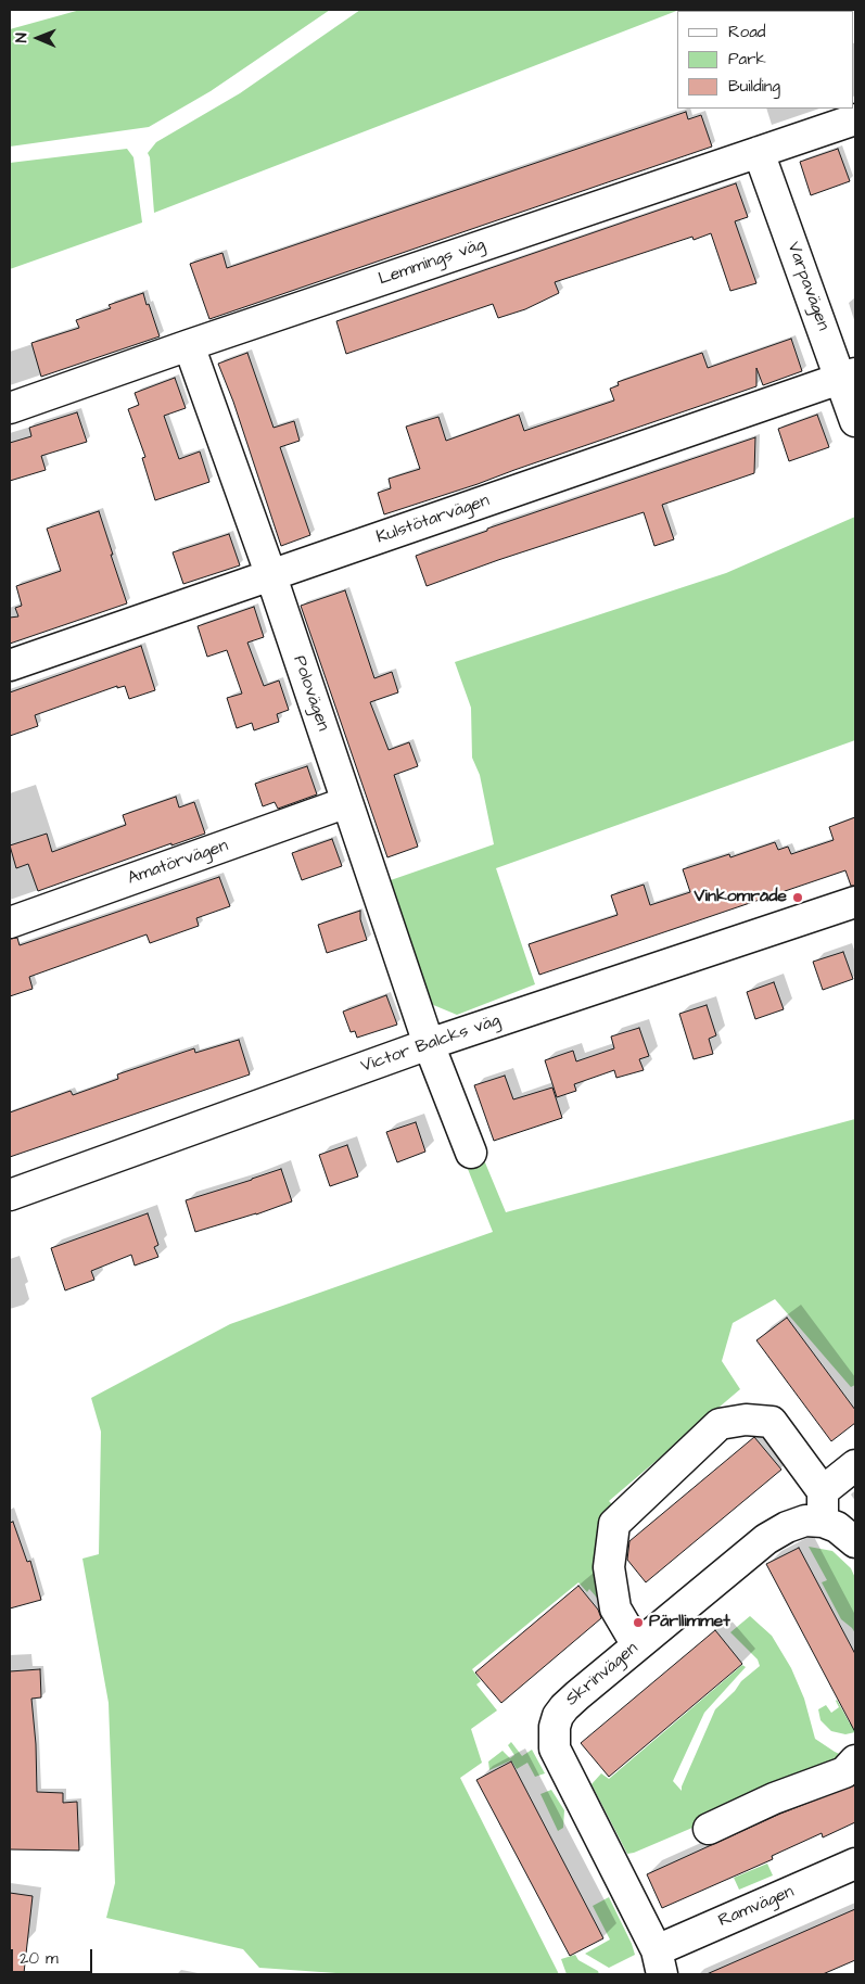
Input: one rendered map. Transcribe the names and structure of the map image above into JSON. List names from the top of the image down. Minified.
{"streets":{"street":["Lemmings väg","Varpavägen","Kulstötarvägen","Polovägen","Amatörvägen","Victor Balcks väg","Skrinvägen","Ramvägen"]},"crossings":[["Lemmings väg","Varpavägen"],["Lemmings väg","Polovägen"],["Varpavägen","Kulstötarvägen"],["Kulstötarvägen","Polovägen"],["Polovägen","Amatörvägen"],["Polovägen","Victor Balcks väg"],["Skrinvägen","Ramvägen"]],"places":["Vinkområde","Pärllimmet"],"legend":["Road","Park","Building"],"scale_bar":"20 m","north":"left"}
